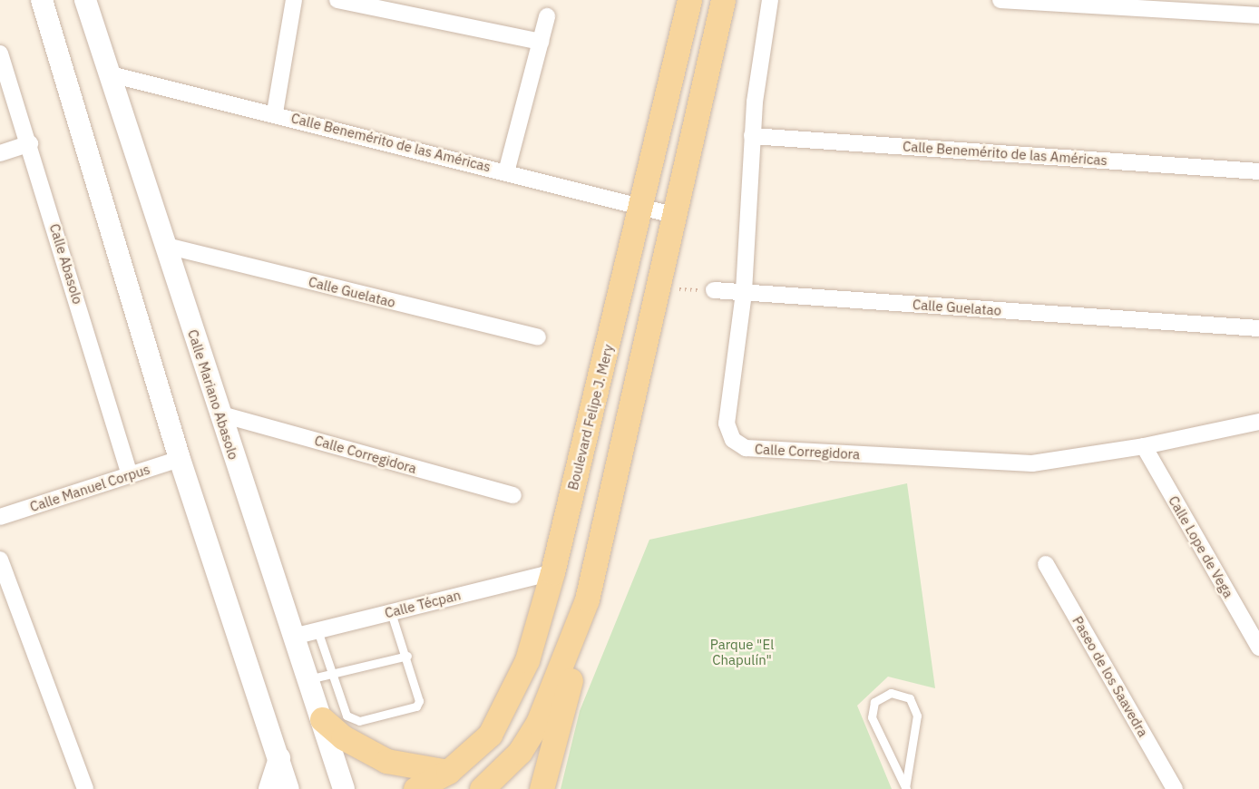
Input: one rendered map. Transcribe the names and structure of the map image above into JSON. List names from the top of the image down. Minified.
{"streets":{"main road":["Calle Mariano Abasolo","Boulevard Felipe J. Mery"],"street":["Calle Benemérito de las Américas","Calle Abasolo","Calle Guelatao","Calle Corregidora","Calle Manuel Corpus","Calle Lope de Vega","Calle Técpan","Paseo de los Saavedra"]},"crossings":[["Calle Benemérito de las Américas","Calle Mariano Abasolo"],["Calle Benemérito de las Américas","Boulevard Felipe J. Mery"],["Calle Benemérito de las Américas","Calle Corregidora"],["Calle Abasolo","Calle Manuel Corpus"],["Calle Guelatao","Calle Mariano Abasolo"],["Calle Guelatao","Calle Corregidora"],["Calle Mariano Abasolo","Calle Corregidora"],["Calle Mariano Abasolo","Calle Técpan"],["Boulevard Felipe J. Mery","Calle Técpan"],["Calle Corregidora","Calle Lope de Vega"]],"parks":["Parque \"El Chapulín\""]}
